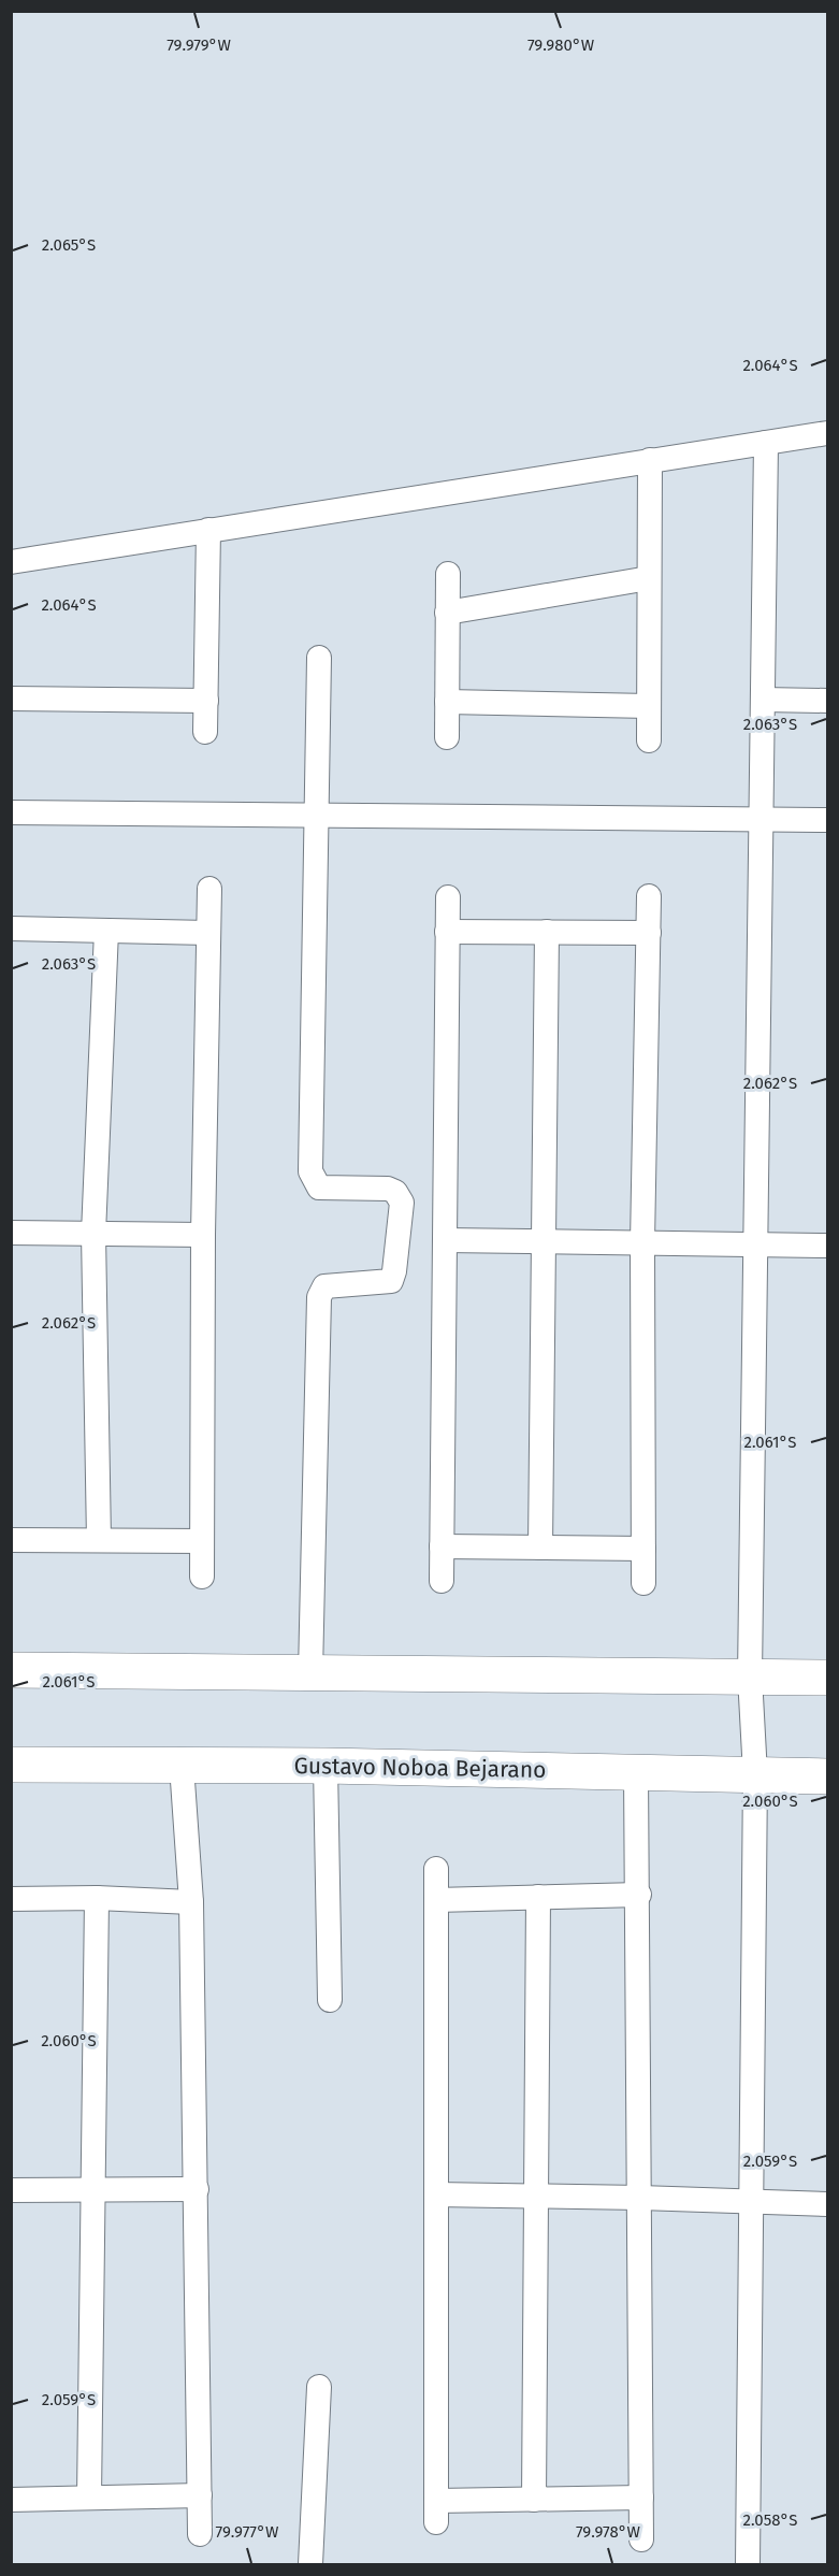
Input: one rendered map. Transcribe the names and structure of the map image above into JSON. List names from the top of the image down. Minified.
{"streets":{"street":["Gustavo Noboa Bejarano"]},"coordinates":["79.979°W","79.980°W","2.065°S","2.064°S","2.063°S","2.062°S","2.061°S","2.060°S","2.059°S","2.058°S","79.977°W","79.978°W"]}
